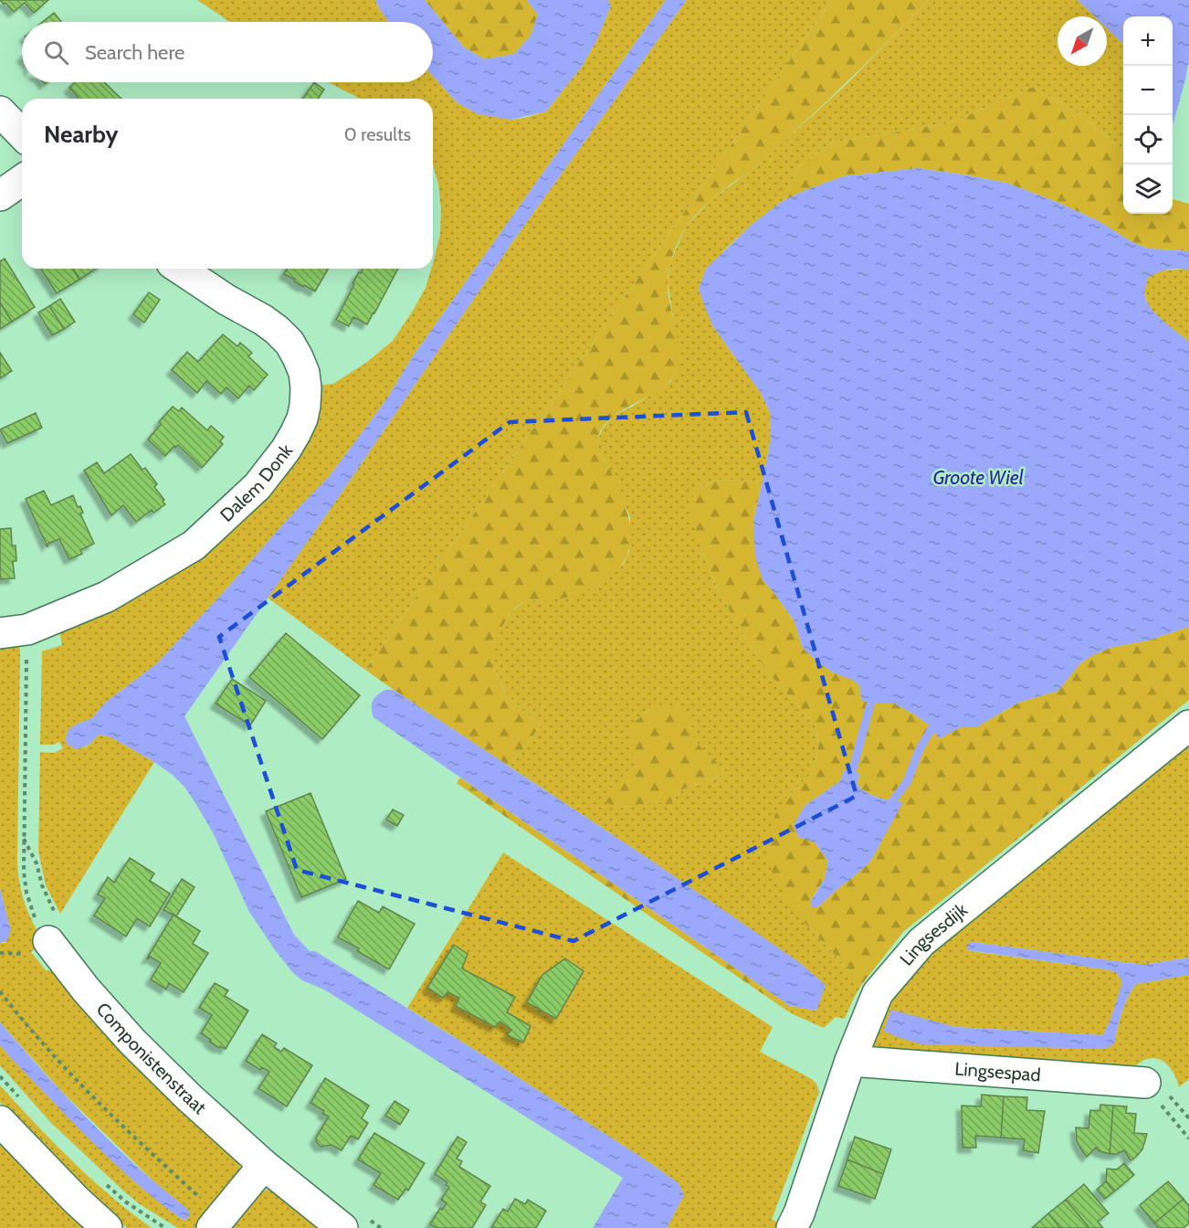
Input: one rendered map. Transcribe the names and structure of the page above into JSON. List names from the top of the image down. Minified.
{"streets":{"street":["Dalem Donk","Lingsesdijk","Componistenstraat","Lingsespad"]},"crossings":[["Lingsesdijk","Lingsespad"]],"water":["Groote Wiel"],"north":"bottom left","page":{"map_buttons":["+","−"],"search":"Search here","heading":["Nearby","0 results"]}}
